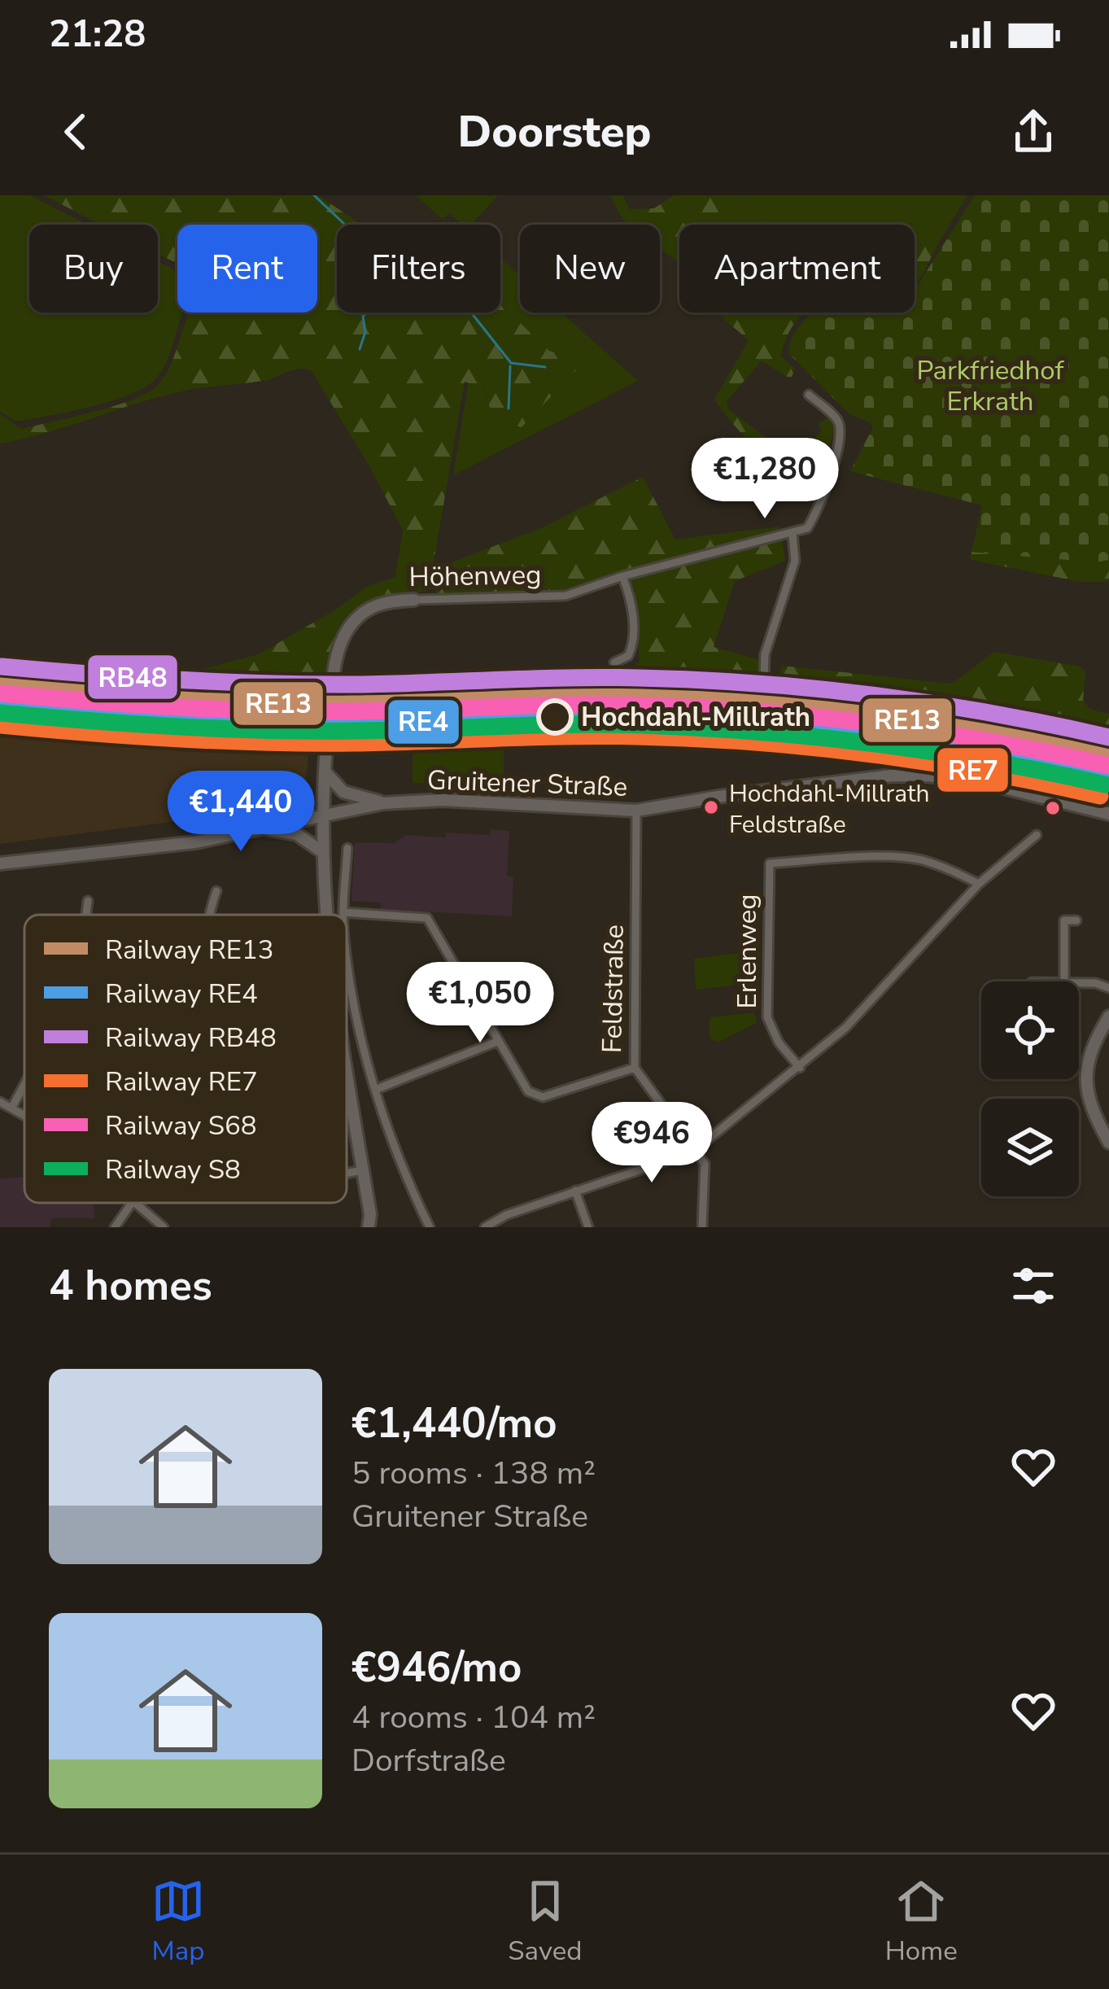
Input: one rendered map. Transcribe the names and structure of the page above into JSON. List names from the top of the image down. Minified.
{"streets":{"main road":["Höhenweg","Gruitener Straße"],"street":["Erlenweg","Feldstraße"]},"crossings":[["Höhenweg","Gruitener Straße"],["Gruitener Straße","Feldstraße"]],"parks":["Parkfriedhof Erkrath"],"places":["Hochdahl-Millrath","Hochdahl-Millrath Feldstraße"],"lines":["rail line RB48","rail line RE13","rail line S68","rail line RE4","rail line S8","rail line RE7"],"legend":["Railway RE13","Railway RE4","Railway RB48","Railway RE7","Railway S68","Railway S8"],"page":{"status":"21:28","header":"Doorstep","chip":["Buy","Rent","Filters","New","Apartment"],"price":["€1,280","€1,440","€1,050","€946"],"heading":"4 homes","list":[{"name":"€1,440/mo","note":"5 rooms · 138 m² · Gruitener Straße"},{"name":"€946/mo","note":"4 rooms · 104 m² · Dorfstraße"}],"tabs":["Map","Saved","Home"]}}
